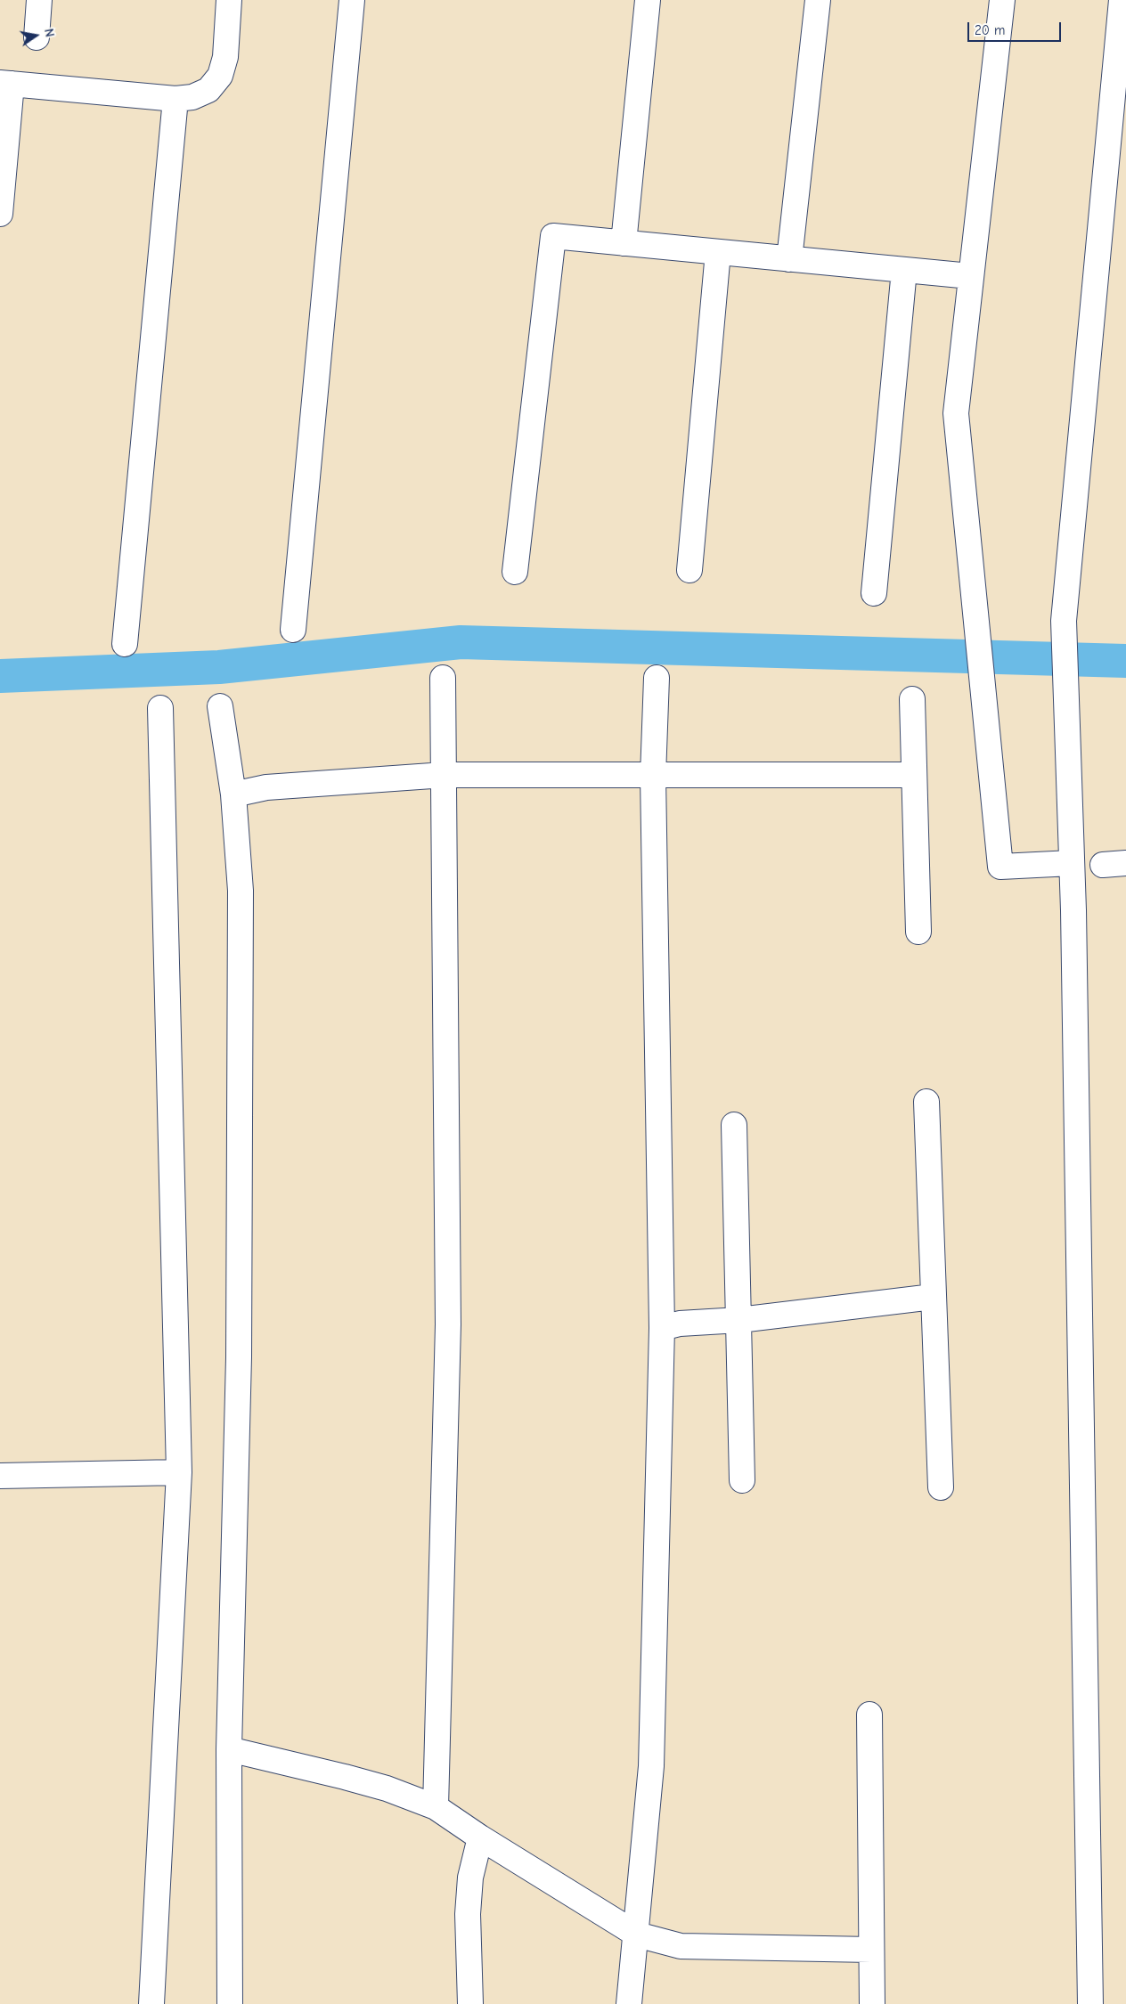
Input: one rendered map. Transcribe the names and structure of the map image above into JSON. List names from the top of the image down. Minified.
{"scale_bar":"20 m","north":"right"}
